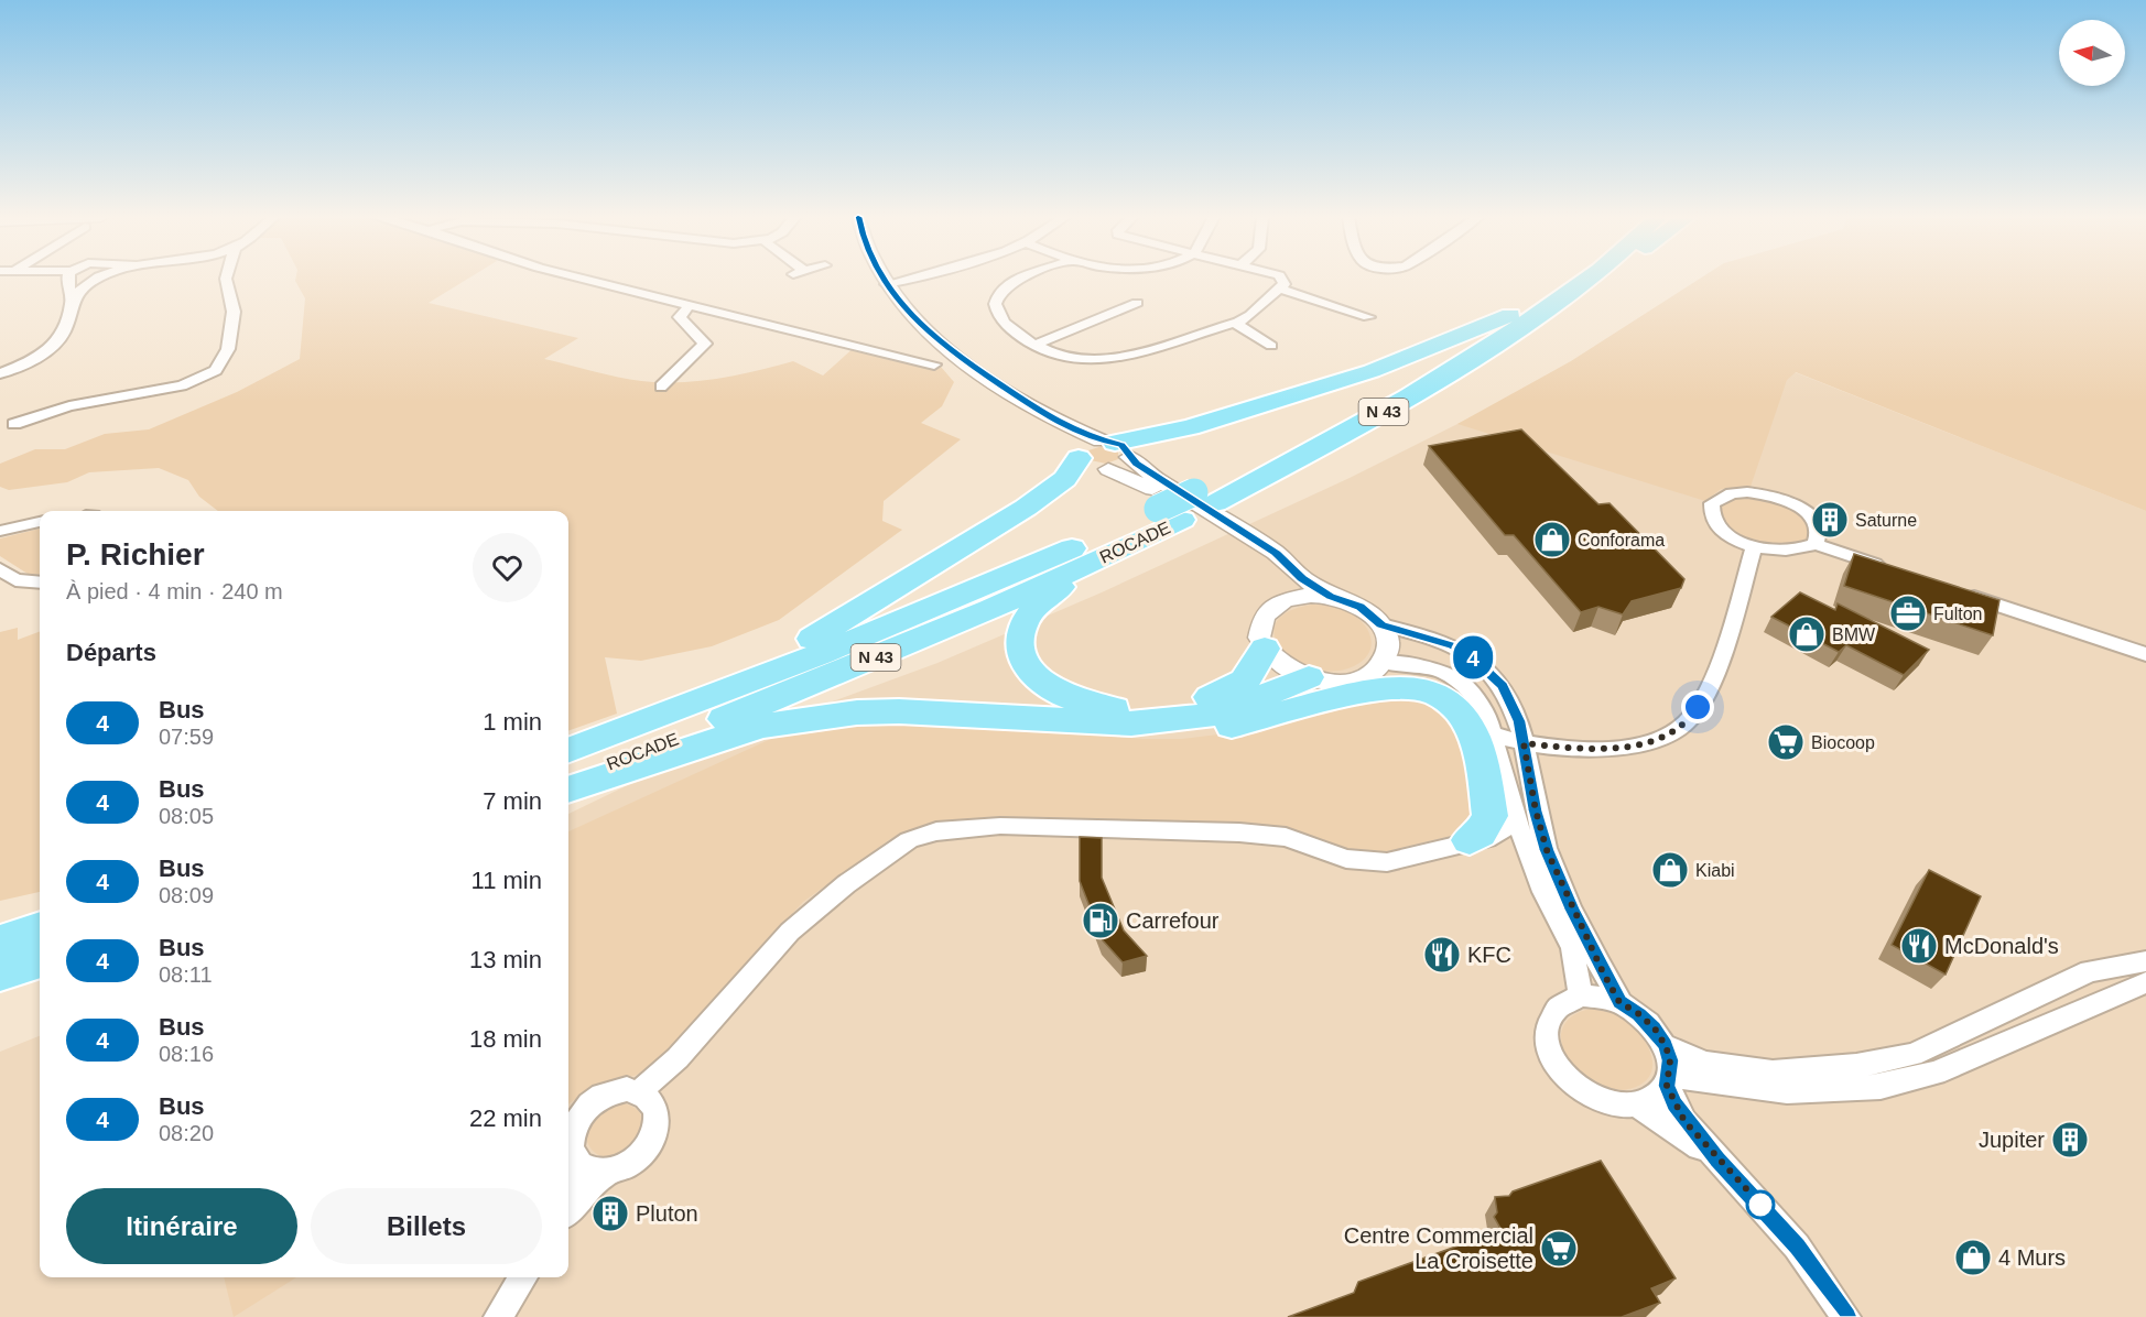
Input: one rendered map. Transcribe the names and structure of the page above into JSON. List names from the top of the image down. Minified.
{"streets":{"highway":["N 43","ROCADE"]},"crossings":[["N 43","ROCADE"]],"places":{"building":["Saturne","Jupiter","Pluton"],"shop":["Conforama","BMW","Kiabi","4 Murs"],"office":["Fulton"],"supermarket":["Biocoop","Centre Commercial La Croisette"],"fuel station":["Carrefour"],"restaurant":["McDonald's","KFC"]},"lines":["bus line 4"],"north":"left","page":{"on_map":"4","heading":[["P. Richier","À pied · 4 min · 240 m"],"Départs"],"list":[{"mark":"4","name":"Bus","note":"07:59","value":"1 min"},{"mark":"4","name":"Bus","note":"08:05","value":"7 min"},{"mark":"4","name":"Bus","note":"08:09","value":"11 min"},{"mark":"4","name":"Bus","note":"08:11","value":"13 min"},{"mark":"4","name":"Bus","note":"08:16","value":"18 min"},{"mark":"4","name":"Bus","note":"08:20","value":"22 min"}],"buttons":["Itinéraire","Billets"]}}
